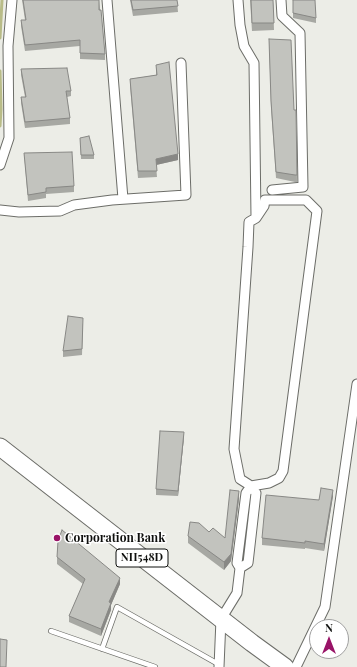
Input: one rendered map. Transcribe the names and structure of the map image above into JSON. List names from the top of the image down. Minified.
{"streets":{"highway":["NH548D"]},"places":["Corporation Bank"],"north":"top"}
